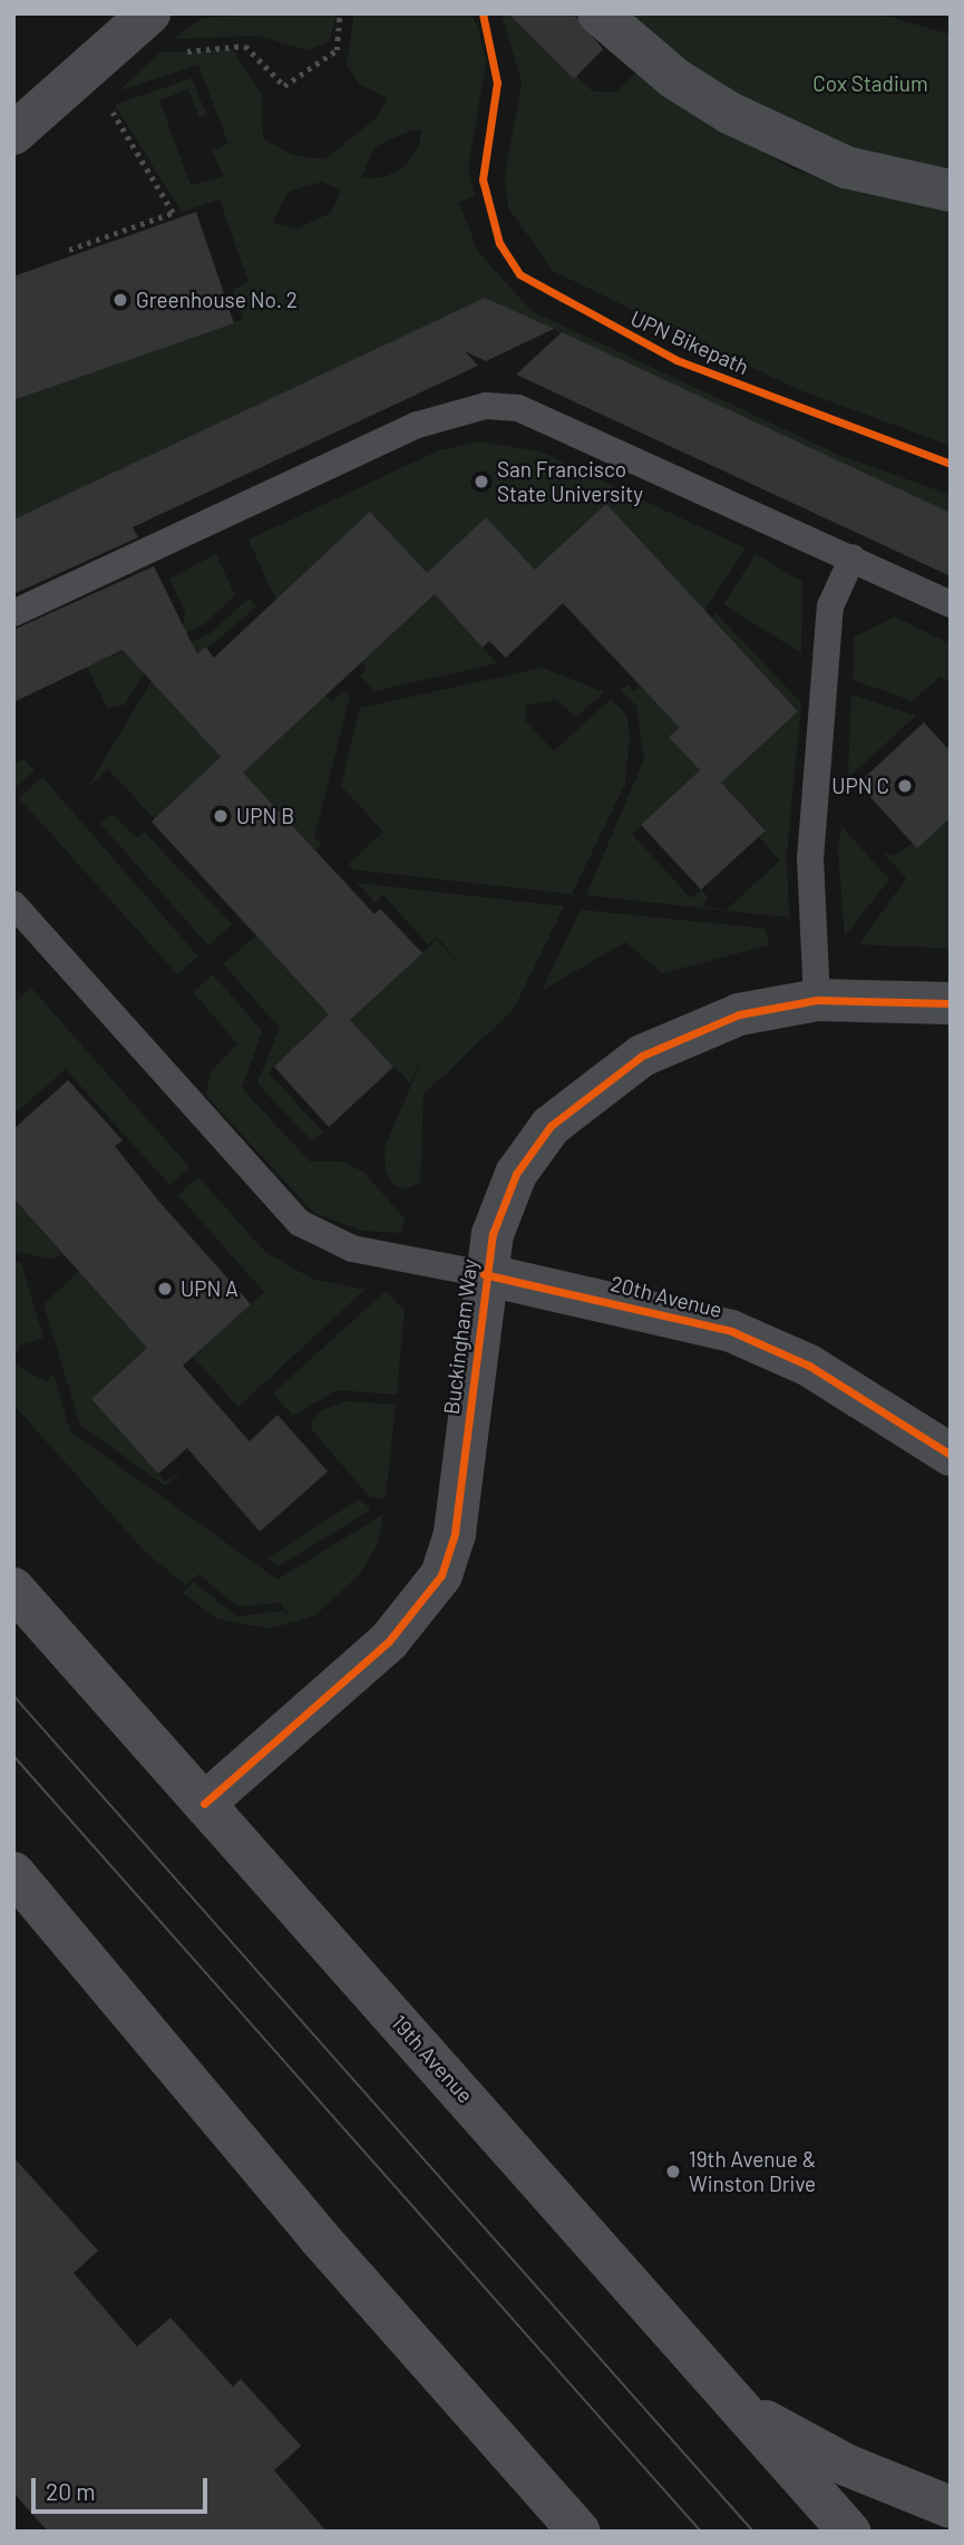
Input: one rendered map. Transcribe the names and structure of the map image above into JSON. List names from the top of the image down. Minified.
{"streets":{"highway":["19th Avenue"],"street":["20th Avenue","Buckingham Way"],"cycle path":["UPN Bikepath"]},"crossings":[["20th Avenue","Buckingham Way"],["Buckingham Way","19th Avenue"]],"parks":["Cox Stadium"],"places":["Greenhouse No. 2","San Francisco State University","UPN C","UPN B","UPN A","19th Avenue & Winston Drive"],"scale_bar":"20 m"}
